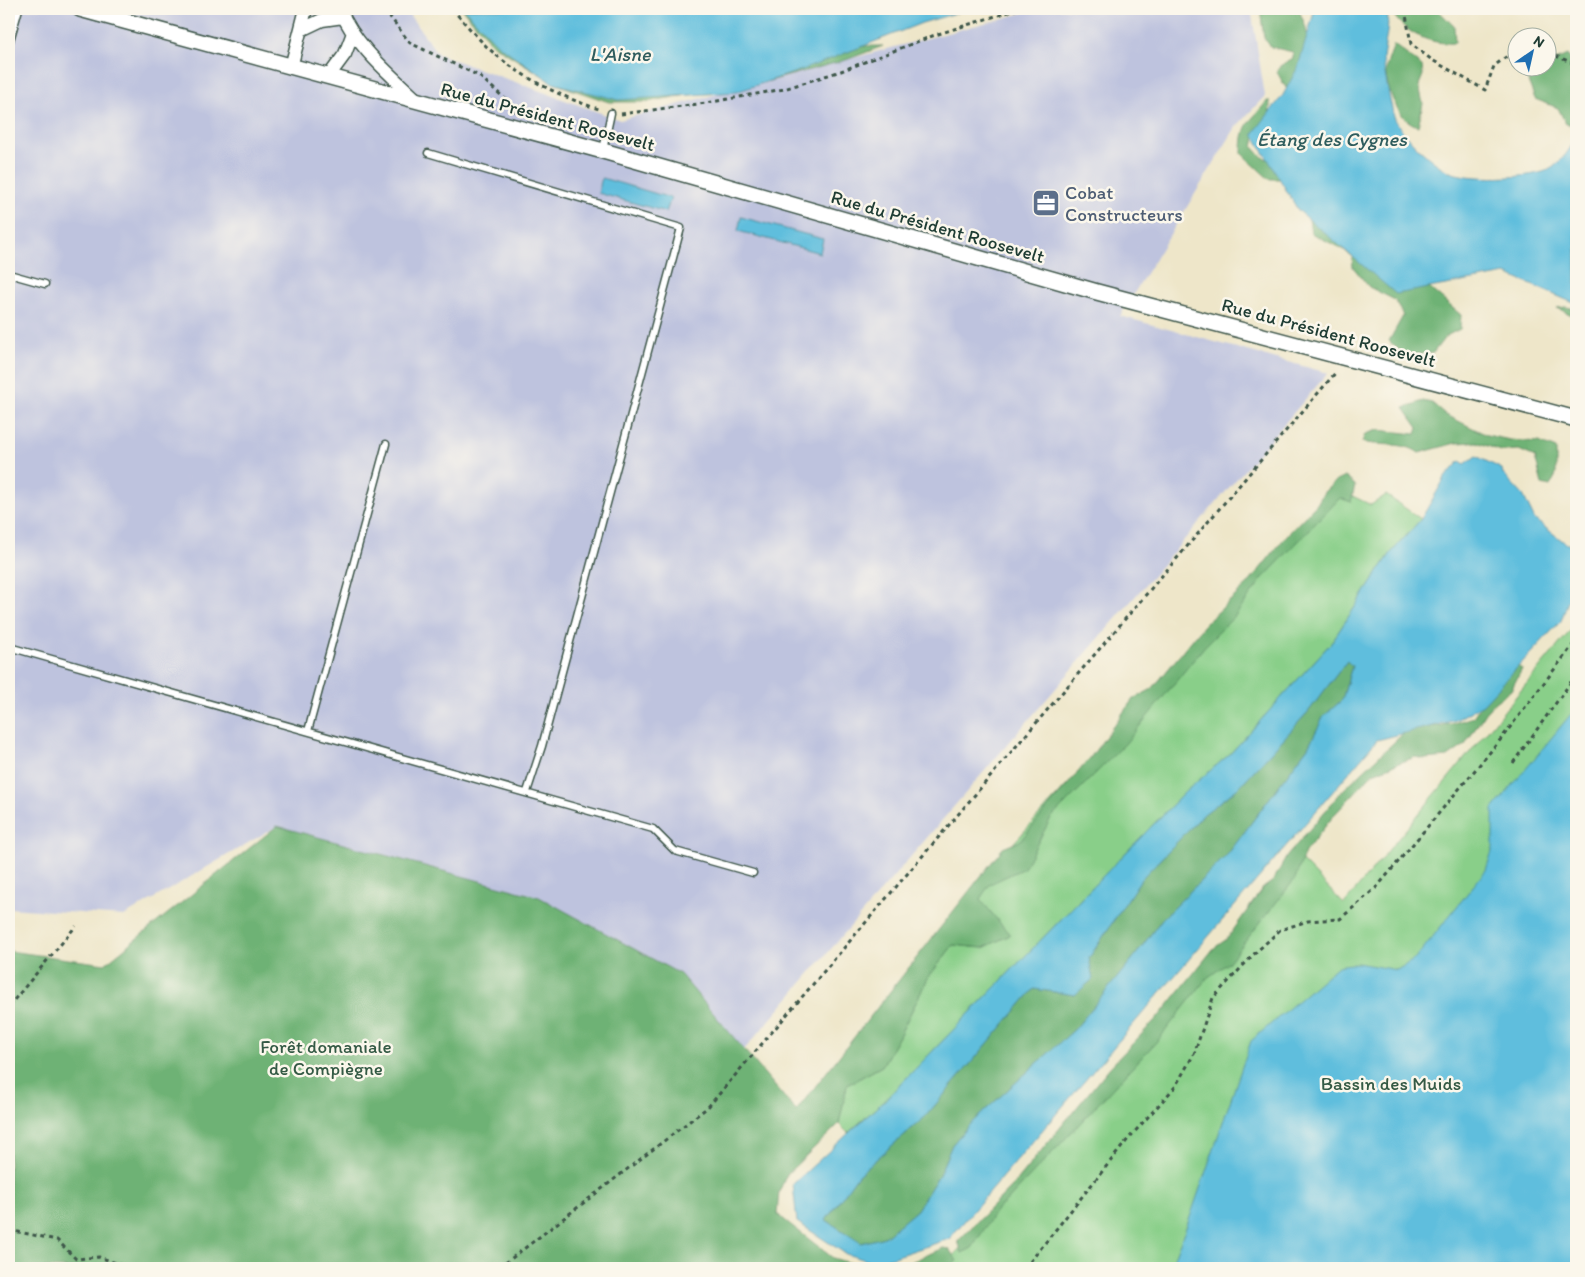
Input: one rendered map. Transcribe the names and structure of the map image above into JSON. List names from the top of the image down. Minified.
{"streets":{"street":["Rue du Président Roosevelt"]},"water":["L'Aisne","Étang des Cygnes"],"parks":["Forêt domaniale de Compiègne","Bassin des Muids"],"places":{"office":["Cobat Constructeurs"]},"north":"top right"}
